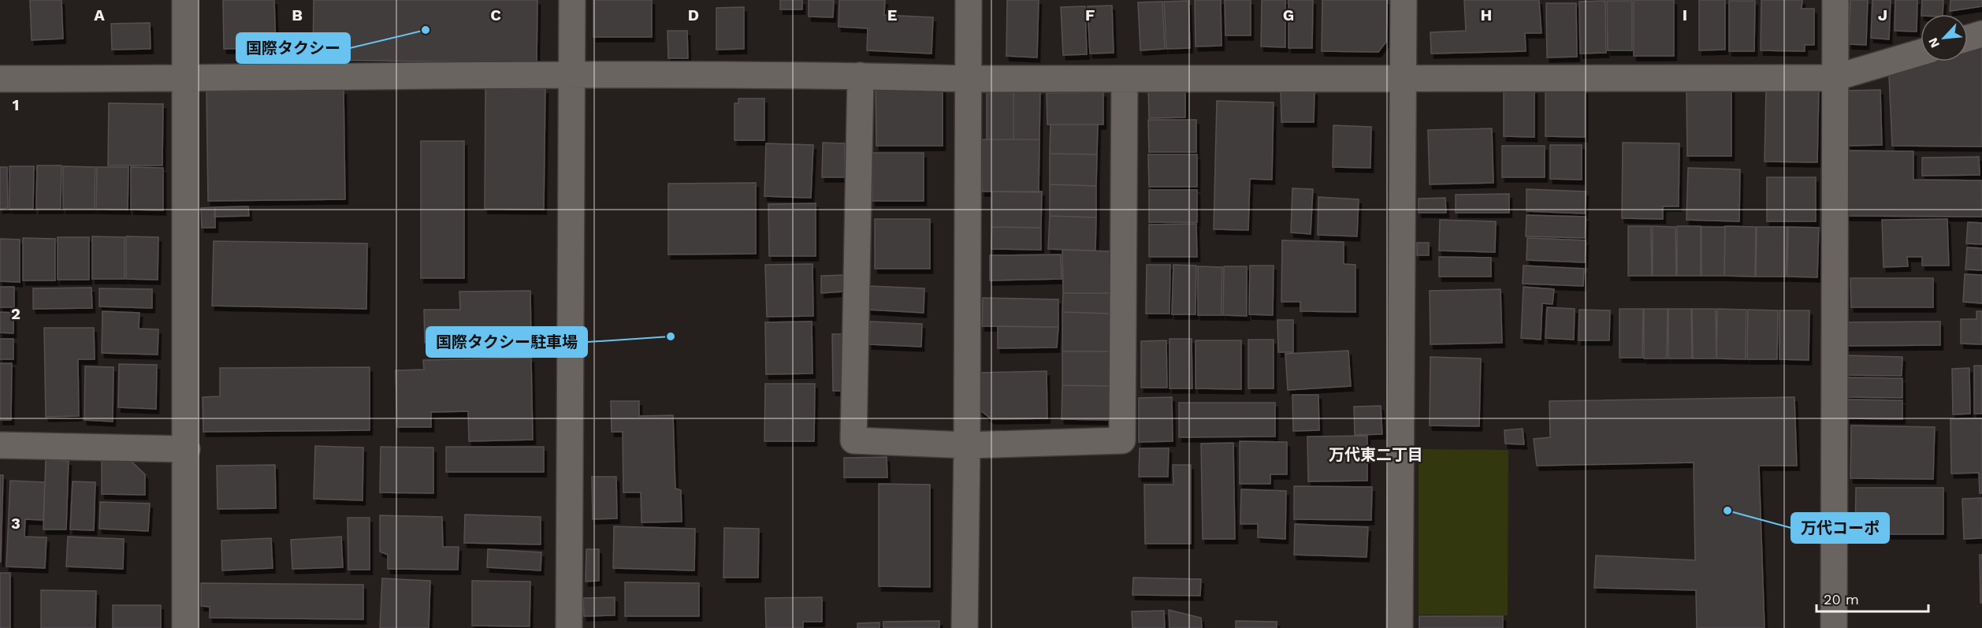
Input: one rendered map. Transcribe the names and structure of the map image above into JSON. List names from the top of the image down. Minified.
{"districts":["万代東二丁目"],"places":["国際タクシー","国際タクシー駐車場","万代コーポ"],"scale_bar":"20 m","north":"bottom left","grid":{"columns":["A","B","C","D","E","F","G","H","I","J"],"rows":["1","2","3"]}}
